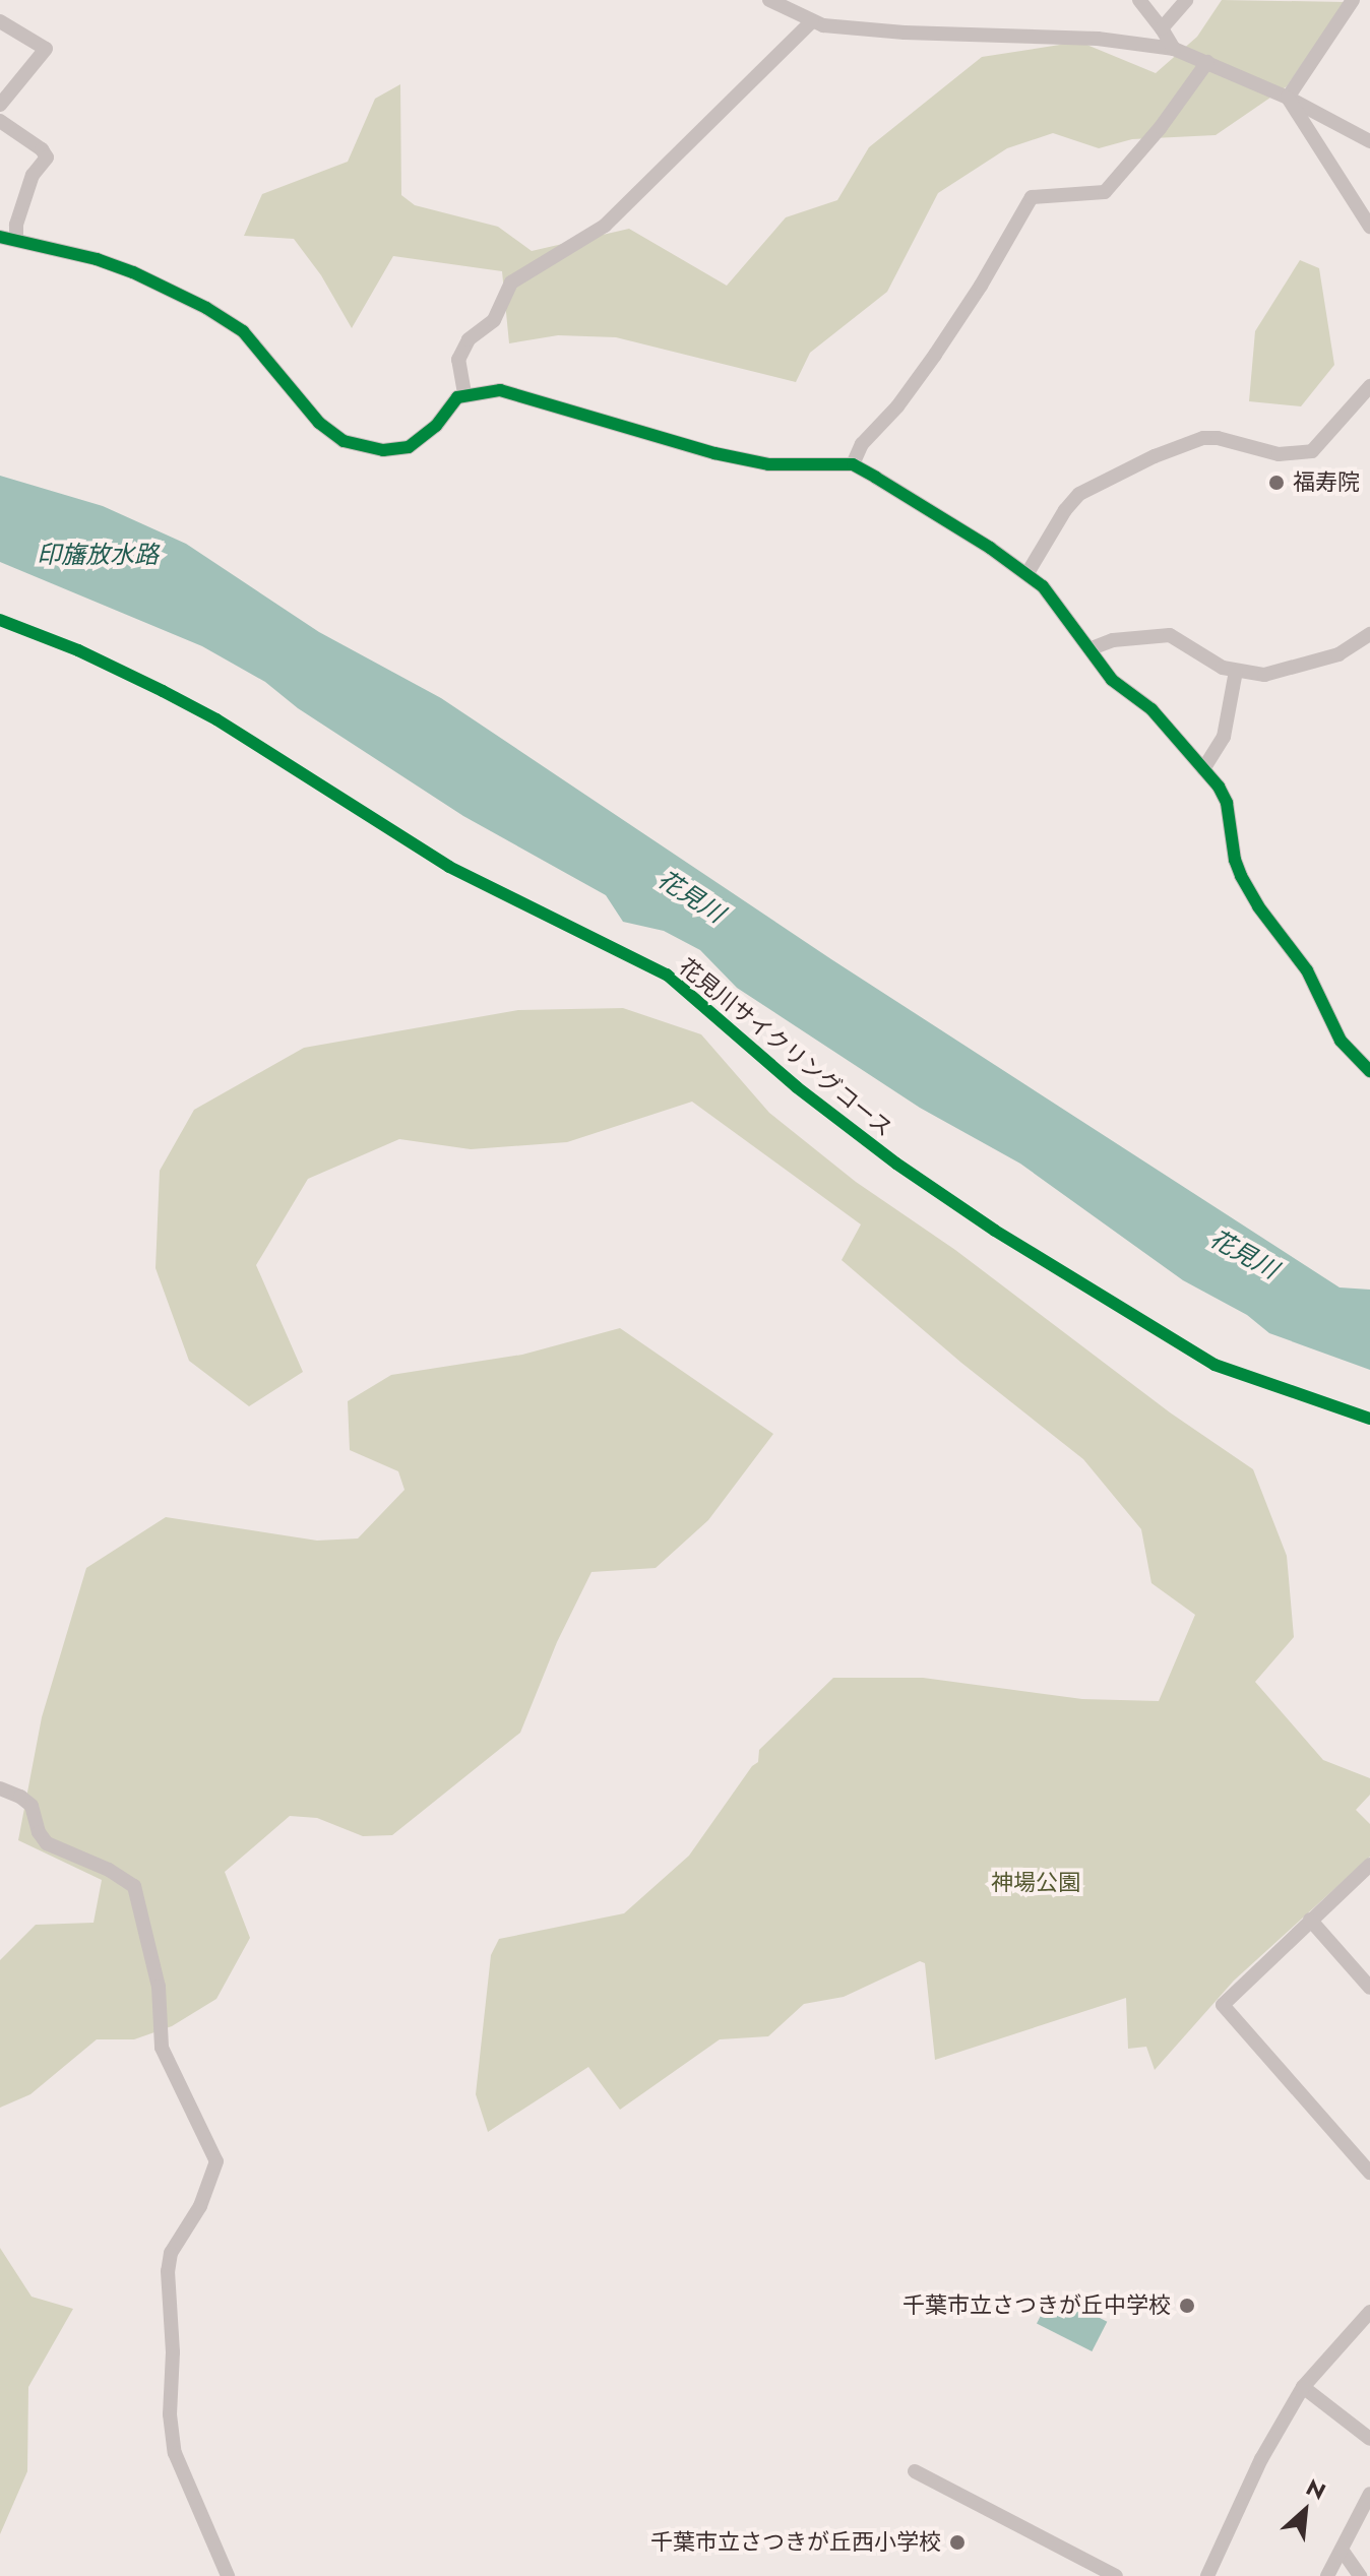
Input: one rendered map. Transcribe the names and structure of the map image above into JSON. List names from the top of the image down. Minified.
{"streets":{"cycle path":["花見川サイクリングコース"]},"water":["印旛放水路","花見川"],"parks":["神場公園"],"places":["福寿院","千葉市立さつきが丘中学校","千葉市立さつきが丘西小学校"],"north":"top right"}
